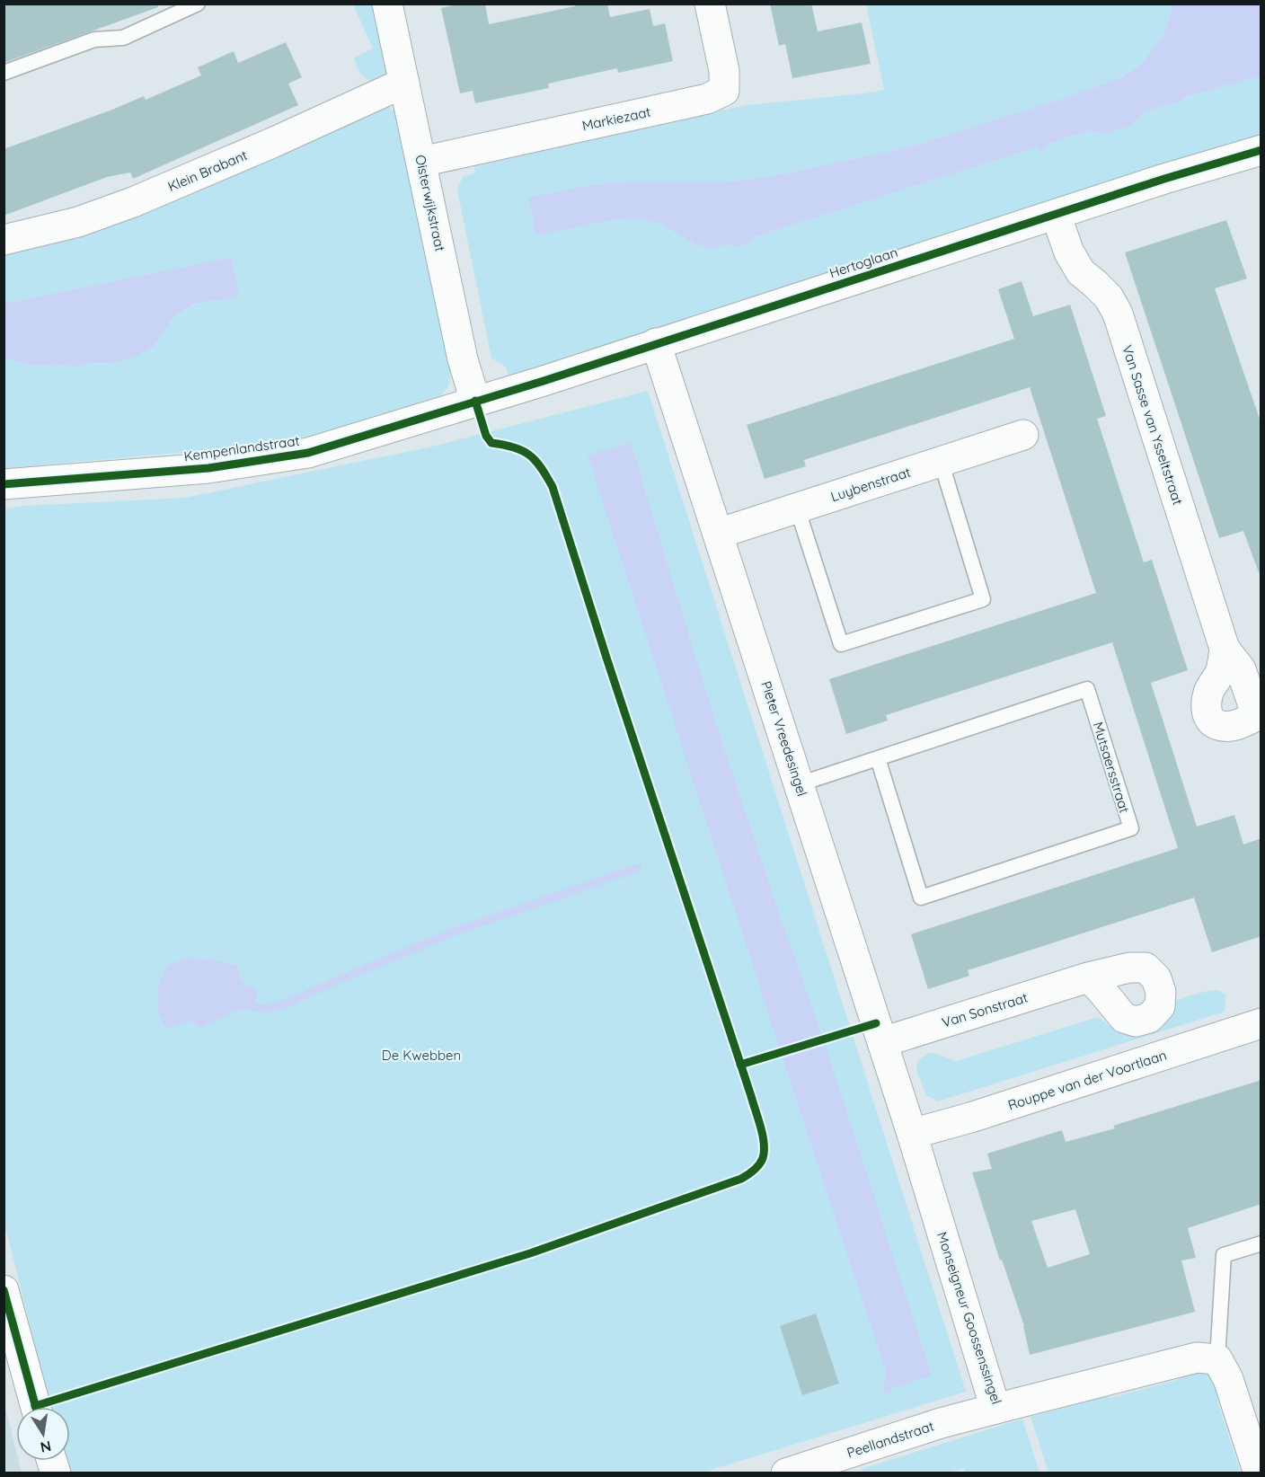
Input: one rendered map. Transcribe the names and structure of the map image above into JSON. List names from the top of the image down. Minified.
{"streets":{"street":["Markiezaat","Klein Brabant","Oisterwijkstraat","Hertoglaan","Van Sasse van Ysseltstraat","Kempenlandstraat","Luybenstraat","Pieter Vreedesingel","Van Sonstraat","Rouppe van der Voortlaan","Monseigneur Goossenssingel","Peellandstraat"],"lane":["Mutsaersstraat"]},"crossings":[["Markiezaat","Oisterwijkstraat"],["Klein Brabant","Oisterwijkstraat"],["Oisterwijkstraat","Hertoglaan"],["Oisterwijkstraat","Kempenlandstraat"],["Hertoglaan","Van Sasse van Ysseltstraat"],["Hertoglaan","Kempenlandstraat"],["Hertoglaan","Pieter Vreedesingel"],["Luybenstraat","Pieter Vreedesingel"],["Pieter Vreedesingel","Mutsaersstraat"],["Pieter Vreedesingel","Van Sonstraat"],["Pieter Vreedesingel","Rouppe van der Voortlaan"],["Pieter Vreedesingel","Monseigneur Goossenssingel"],["Rouppe van der Voortlaan","Monseigneur Goossenssingel"],["Monseigneur Goossenssingel","Peellandstraat"]],"parks":["De Kwebben"],"north":"bottom"}
